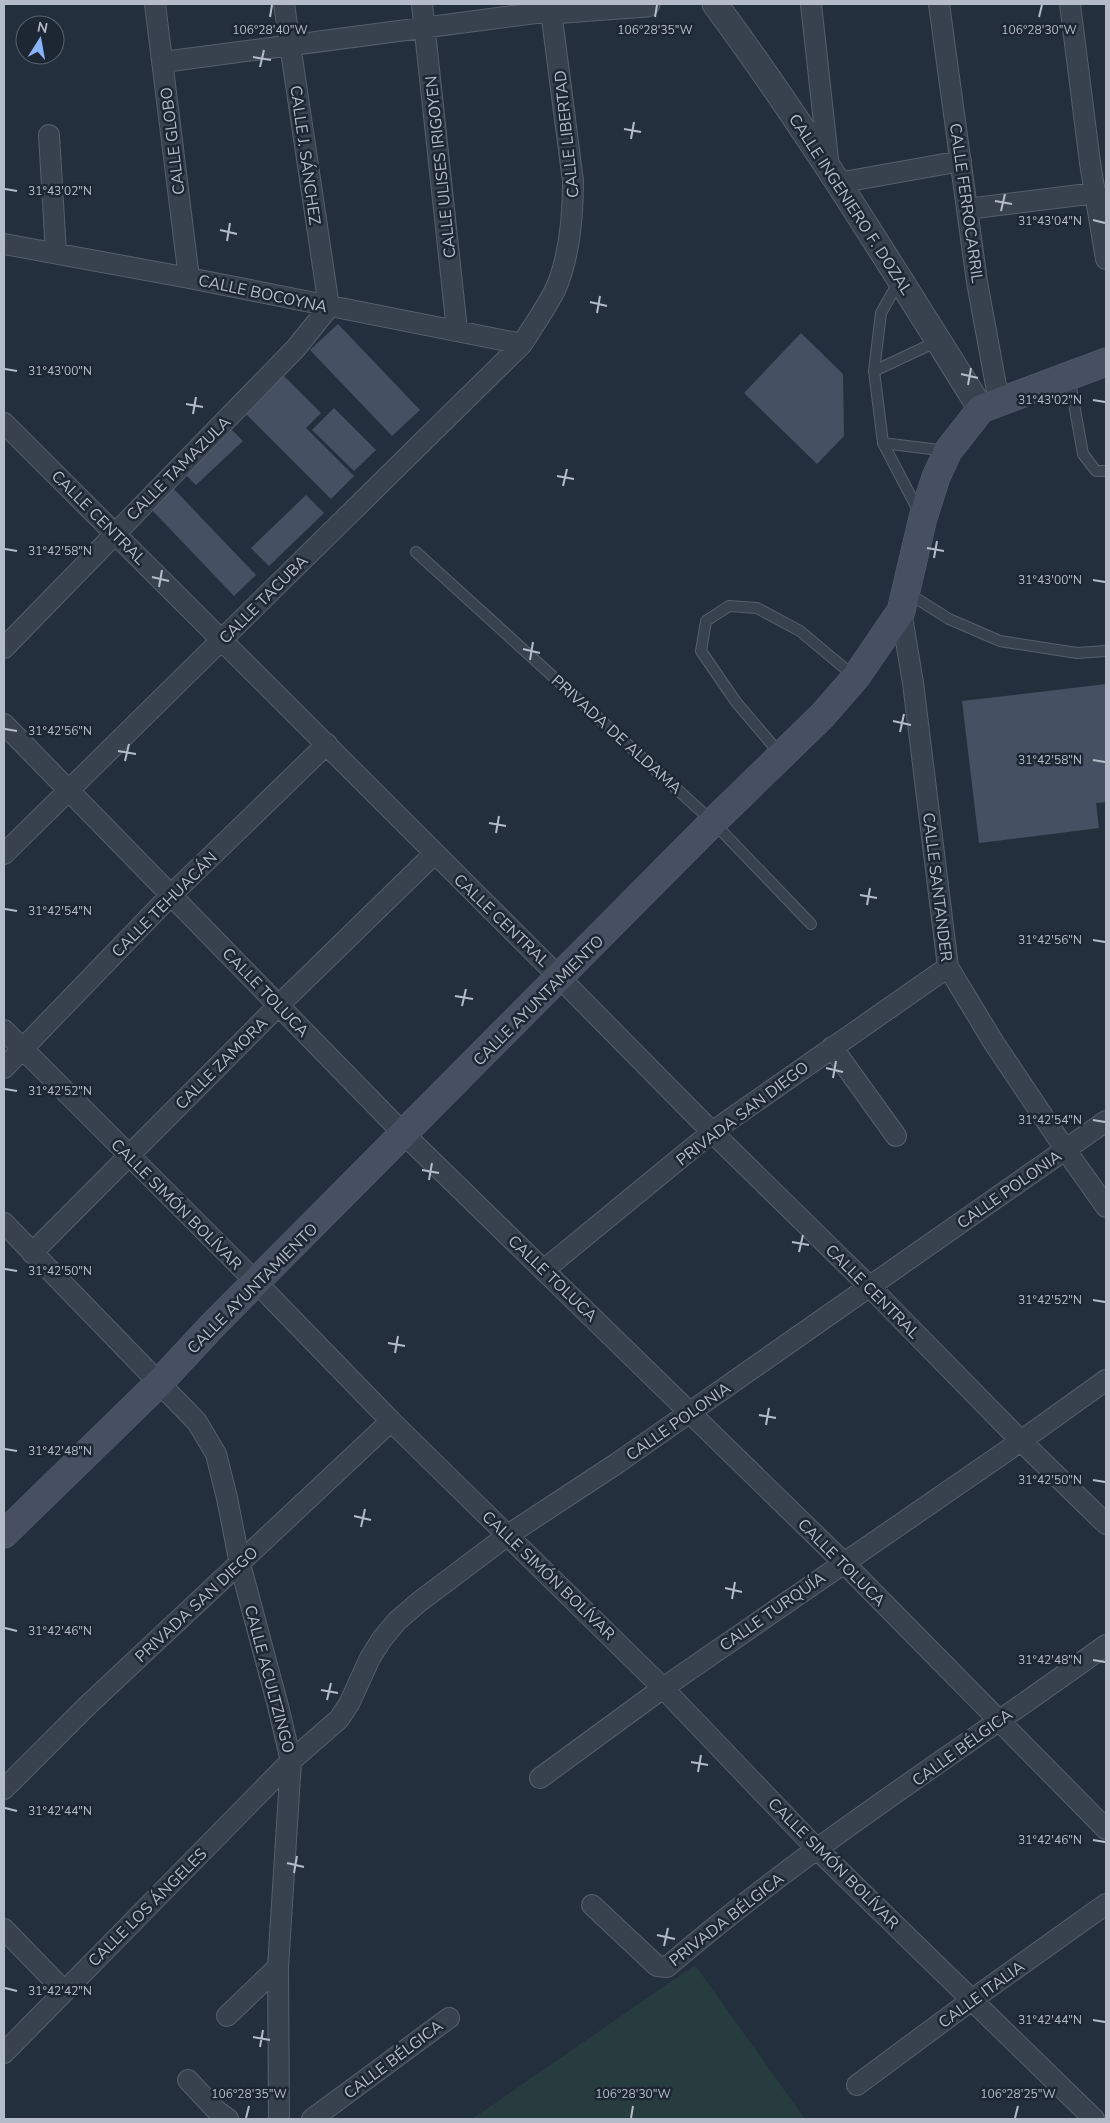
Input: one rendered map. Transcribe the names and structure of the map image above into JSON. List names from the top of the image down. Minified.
{"streets":{"main road":["CALLE AYUNTAMIENTO"],"street":["CALLE LIBERTAD","CALLE GLOBO","CALLE J. SÁNCHEZ","CALLE ULISES IRIGOYEN","CALLE FERROCARRIL","CALLE INGENIERO F. DOZAL","CALLE BOCOYNA","CALLE TAMAZULA","CALLE CENTRAL","CALLE TACUBA","CALLE SANTANDER","CALLE TEHUACÁN","CALLE TOLUCA","CALLE ZAMORA","PRIVADA SAN DIEGO","CALLE POLONIA","CALLE SIMÓN BOLÍVAR","CALLE TURQUÍA","CALLE ACULTZINGO","CALLE BÉLGICA","CALLE LOS ÁNGELES","PRIVADA BÉLGICA","CALLE ITALIA"],"lane":["PRIVADA DE ALDAMA"]},"crossings":[["CALLE LIBERTAD","CALLE BOCOYNA"],["CALLE LIBERTAD","CALLE TACUBA"],["CALLE GLOBO","CALLE BOCOYNA"],["CALLE J. SÁNCHEZ","CALLE BOCOYNA"],["CALLE J. SÁNCHEZ","CALLE TAMAZULA"],["CALLE ULISES IRIGOYEN","CALLE BOCOYNA"],["CALLE FERROCARRIL","CALLE INGENIERO F. DOZAL"],["CALLE FERROCARRIL","CALLE AYUNTAMIENTO"],["CALLE INGENIERO F. DOZAL","CALLE AYUNTAMIENTO"],["CALLE BOCOYNA","CALLE TAMAZULA"],["CALLE BOCOYNA","CALLE TACUBA"],["CALLE TAMAZULA","CALLE CENTRAL"],["CALLE CENTRAL","CALLE TACUBA"],["CALLE CENTRAL","CALLE TEHUACÁN"],["CALLE CENTRAL","CALLE AYUNTAMIENTO"],["CALLE CENTRAL","CALLE ZAMORA"],["CALLE CENTRAL","PRIVADA SAN DIEGO"],["CALLE CENTRAL","CALLE POLONIA"],["CALLE CENTRAL","CALLE TURQUÍA"],["CALLE TACUBA","CALLE TOLUCA"],["PRIVADA DE ALDAMA","CALLE AYUNTAMIENTO"],["CALLE SANTANDER","CALLE AYUNTAMIENTO"],["CALLE SANTANDER","PRIVADA SAN DIEGO"],["CALLE SANTANDER","CALLE POLONIA"],["CALLE TEHUACÁN","CALLE TOLUCA"],["CALLE TEHUACÁN","CALLE SIMÓN BOLÍVAR"],["CALLE TOLUCA","CALLE AYUNTAMIENTO"],["CALLE TOLUCA","CALLE ZAMORA"],["CALLE TOLUCA","PRIVADA SAN DIEGO"],["CALLE TOLUCA","CALLE POLONIA"],["CALLE TOLUCA","CALLE TURQUÍA"],["CALLE TOLUCA","CALLE BÉLGICA"],["CALLE AYUNTAMIENTO","CALLE SIMÓN BOLÍVAR"],["CALLE AYUNTAMIENTO","CALLE ACULTZINGO"],["CALLE ZAMORA","CALLE SIMÓN BOLÍVAR"],["CALLE ZAMORA","CALLE ACULTZINGO"],["PRIVADA SAN DIEGO","CALLE SIMÓN BOLÍVAR"],["PRIVADA SAN DIEGO","CALLE ACULTZINGO"],["CALLE POLONIA","CALLE SIMÓN BOLÍVAR"],["CALLE POLONIA","CALLE ACULTZINGO"],["CALLE POLONIA","CALLE LOS ÁNGELES"],["CALLE SIMÓN BOLÍVAR","CALLE TURQUÍA"],["CALLE SIMÓN BOLÍVAR","CALLE BÉLGICA"],["CALLE SIMÓN BOLÍVAR","PRIVADA BÉLGICA"],["CALLE SIMÓN BOLÍVAR","CALLE ITALIA"],["CALLE ACULTZINGO","CALLE LOS ÁNGELES"],["CALLE BÉLGICA","PRIVADA BÉLGICA"]],"north":"top","coordinates":["106°28'35\"W","106°28'30\"W","106°28'40\"W","31°43'02\"N","31°43'04\"N","31°43'00\"N","31°42'58\"N","31°42'56\"N","31°42'54\"N","31°42'52\"N","31°42'50\"N","31°42'48\"N","31°42'46\"N","31°42'44\"N","31°42'42\"N","106°28'25\"W"]}
